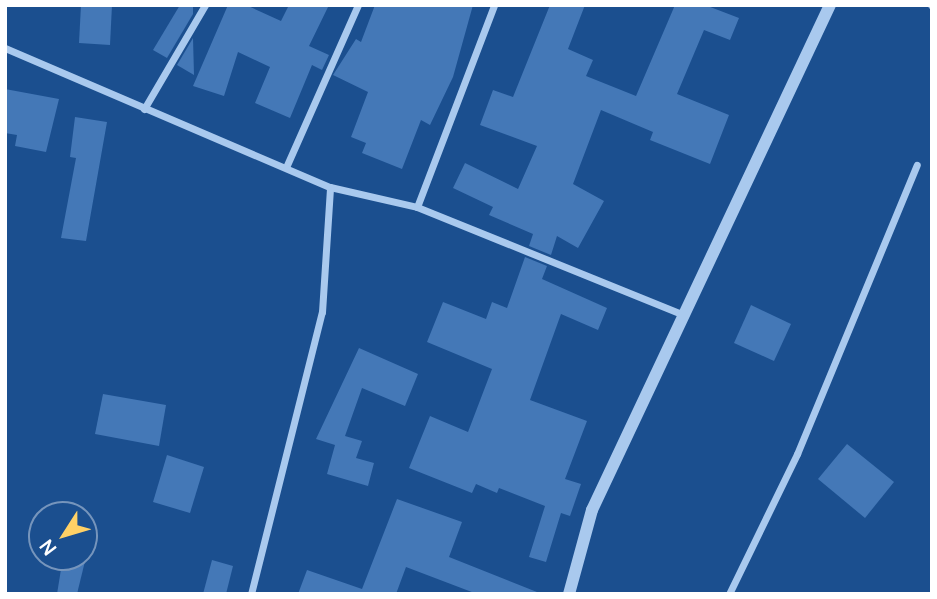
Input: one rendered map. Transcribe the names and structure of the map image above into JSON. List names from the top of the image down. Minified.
{"north":"bottom left"}
